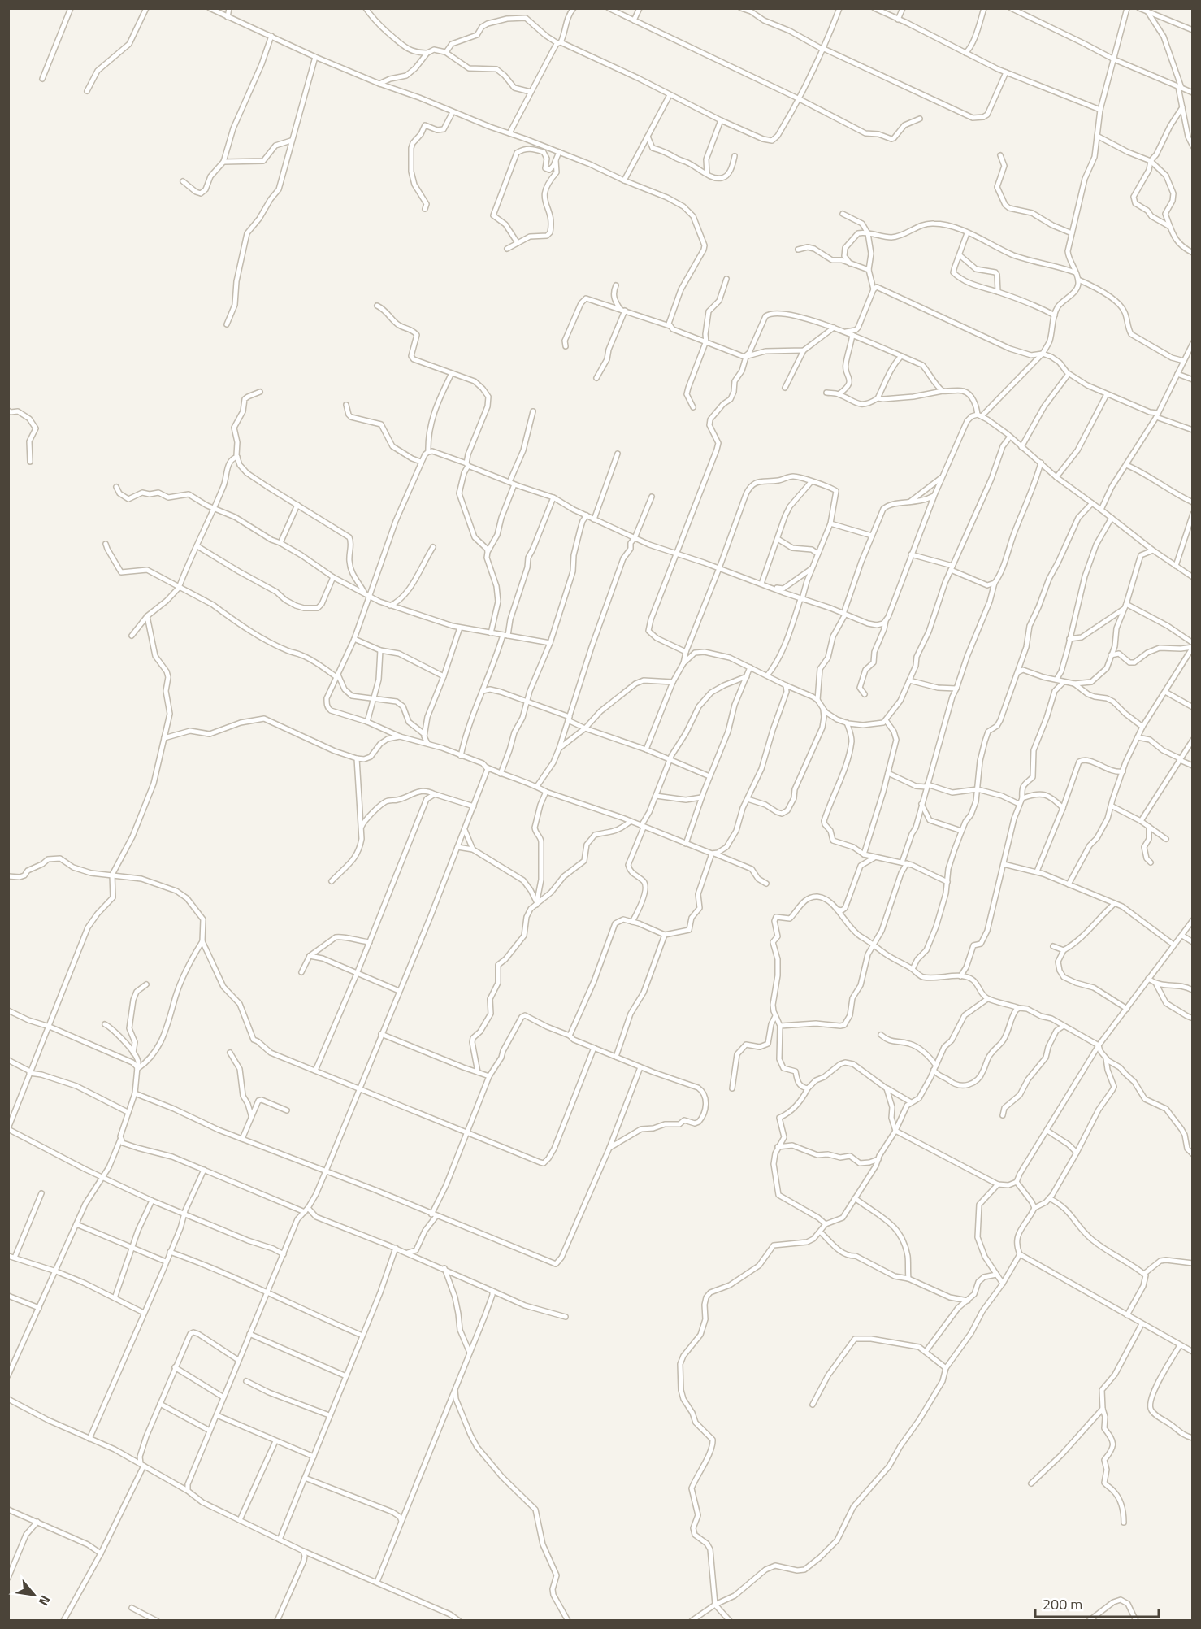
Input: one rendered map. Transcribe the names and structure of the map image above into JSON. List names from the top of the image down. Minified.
{"scale_bar":"200 m","north":"bottom right"}
